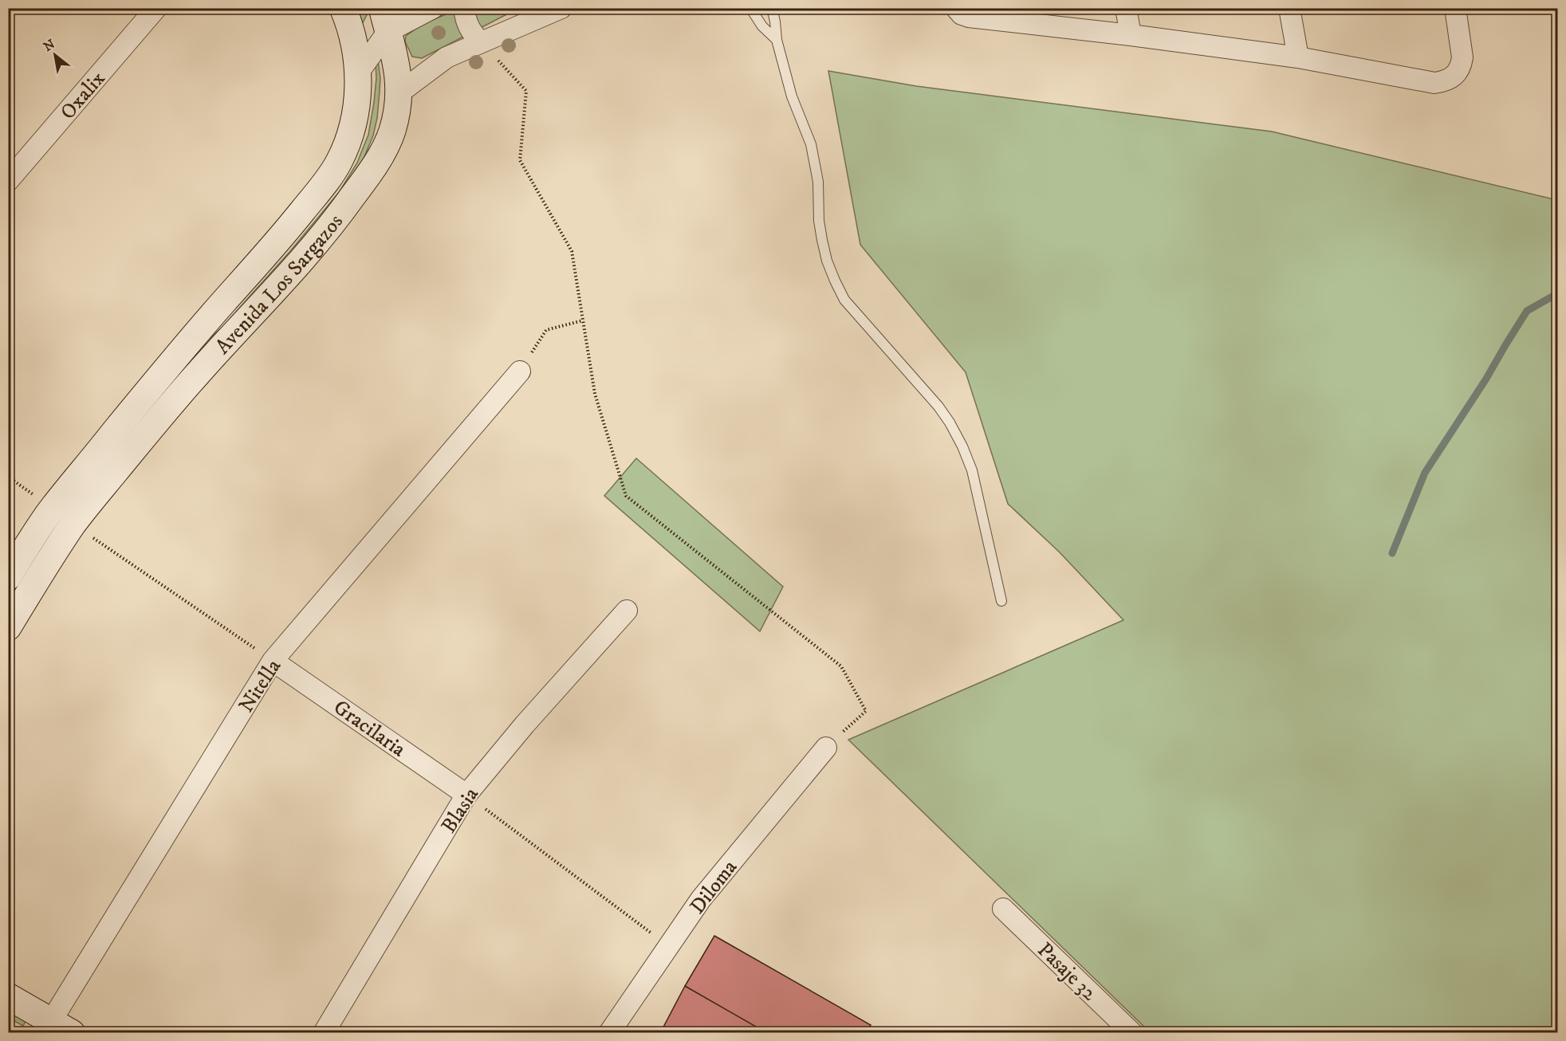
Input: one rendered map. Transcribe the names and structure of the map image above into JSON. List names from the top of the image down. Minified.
{"streets":{"street":["Oxalix","Avenida Los Sargazos","Nitella","Gracilaria","Blasia","Diloma","Pasaje 32"]},"crossings":[["Nitella","Gracilaria"],["Gracilaria","Blasia"]],"north":"top left"}
